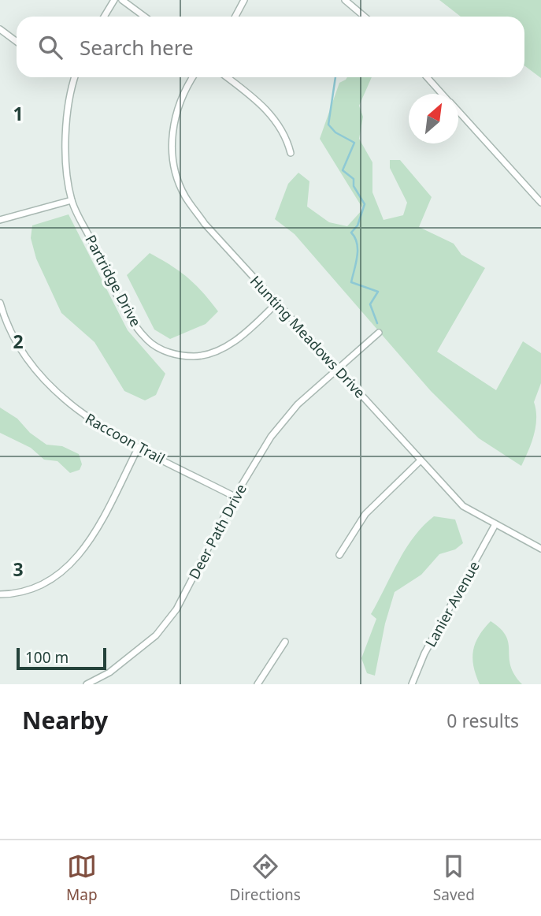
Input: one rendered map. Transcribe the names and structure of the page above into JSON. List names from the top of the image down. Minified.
{"streets":{"street":["Partridge Drive","Hunting Meadows Drive","Raccoon Trail","Deer Path Drive","Lanier Avenue"]},"crossings":[["Partridge Drive","Hunting Meadows Drive"],["Hunting Meadows Drive","Deer Path Drive"],["Hunting Meadows Drive","Lanier Avenue"],["Raccoon Trail","Deer Path Drive"]],"scale_bar":"100 m","north":"top right","page":{"search":"Search here","scale":"100 m","heading":["Nearby","0 results"],"nav":["Map","Directions","Saved"]},"grid":{"rows":["1","2","3"]}}
